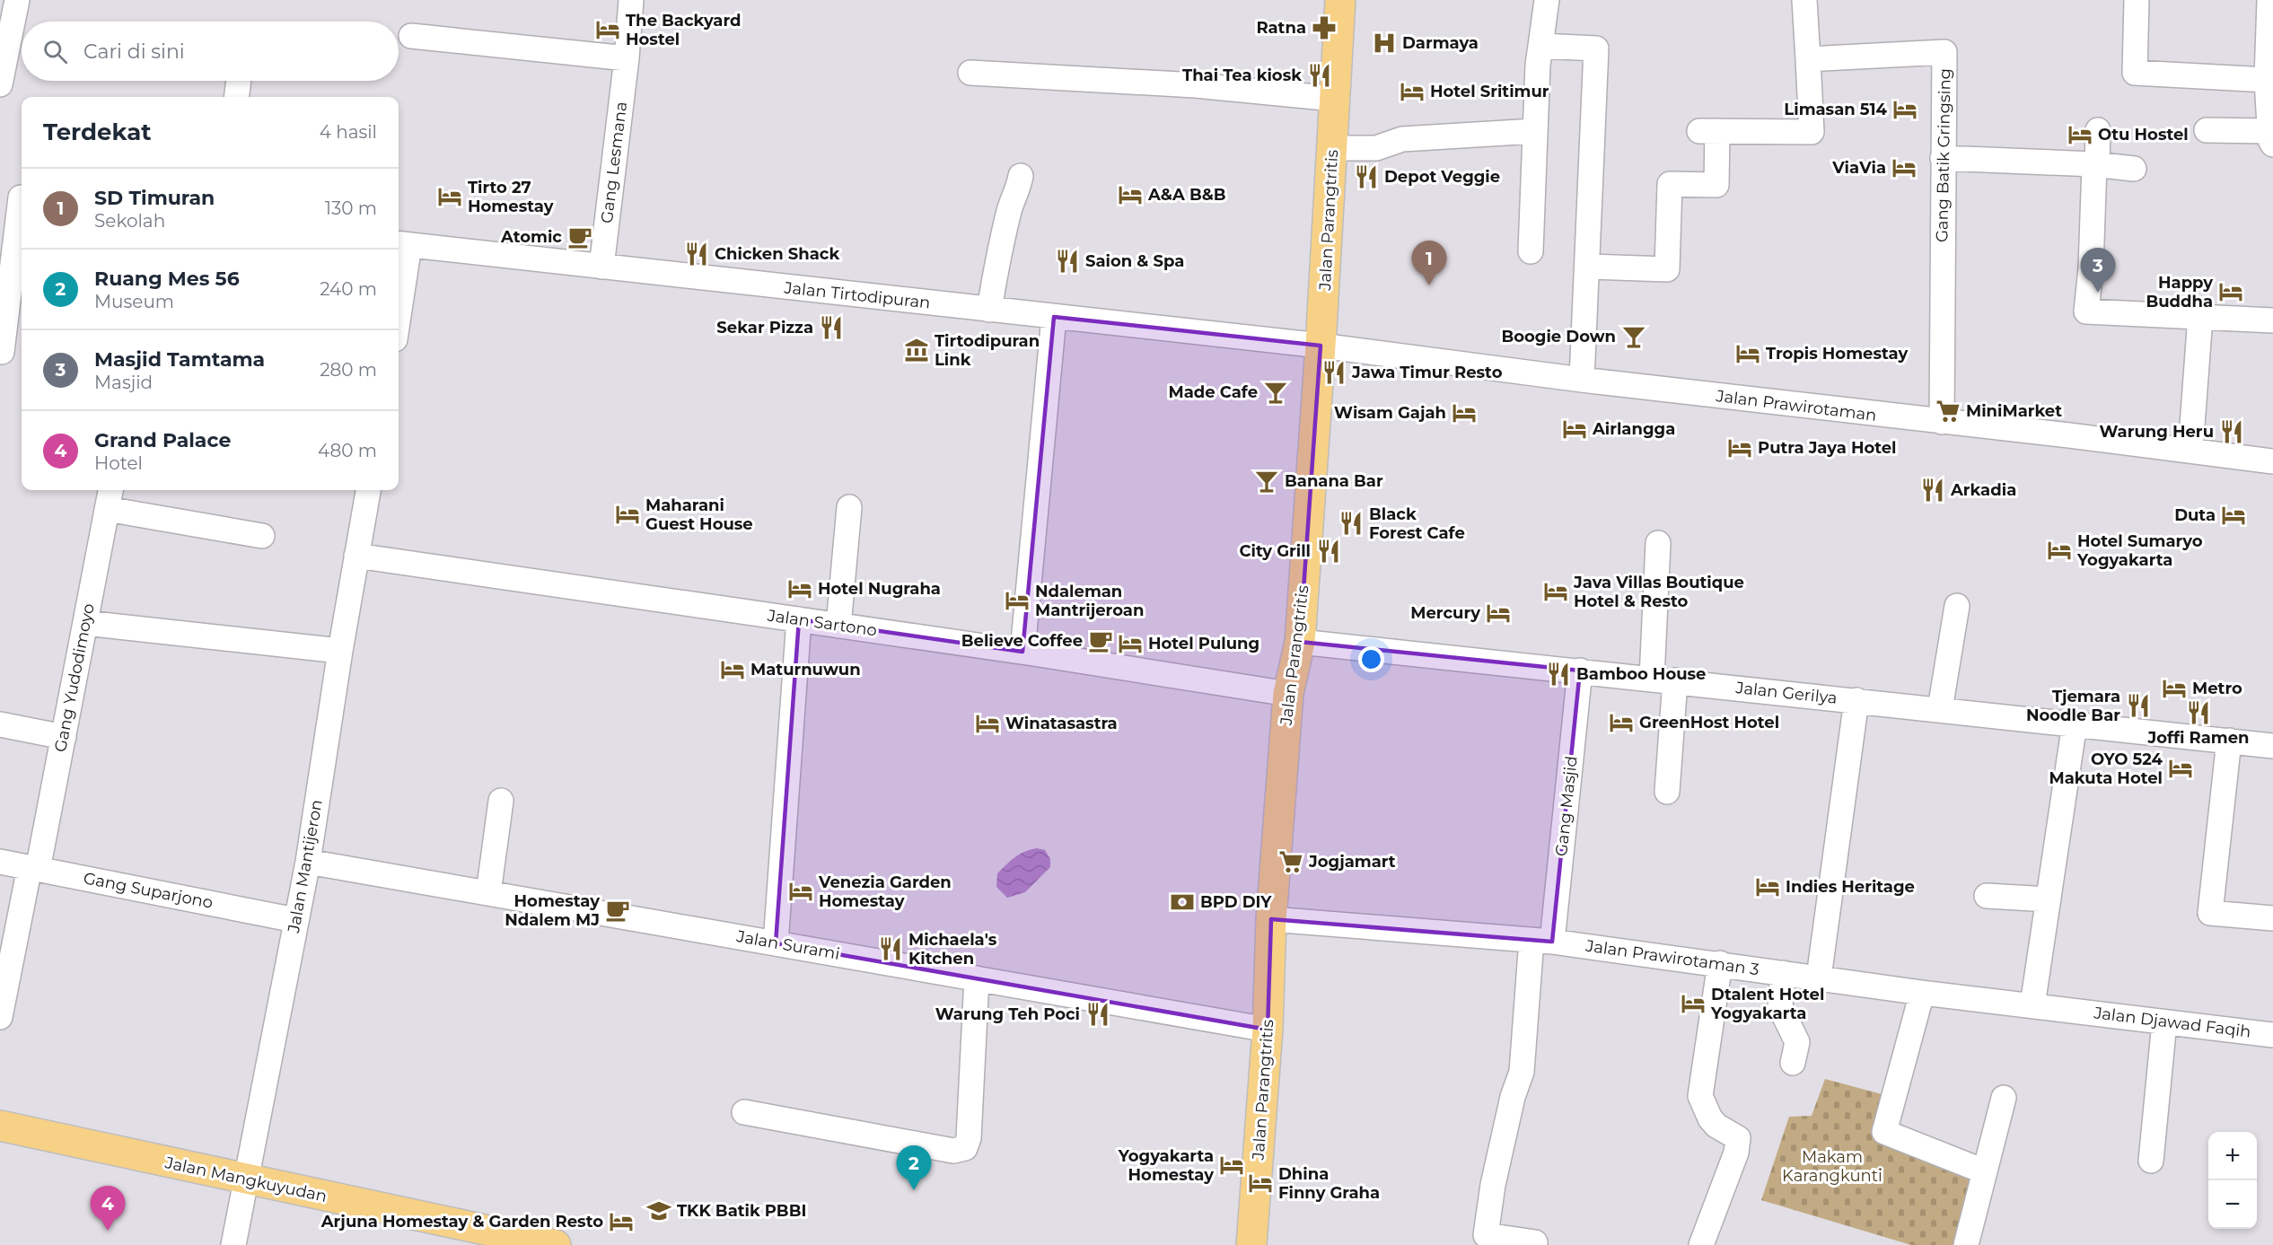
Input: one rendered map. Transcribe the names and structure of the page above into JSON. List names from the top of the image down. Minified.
{"streets":{"main road":["Jalan Parangtritis","Jalan Mangkuyudan"],"street":["Gang Batik Gringsing","Gang Lesmana","Jalan Tirtodipuran","Jalan Prawirotaman","Jalan Sartono","Gang Yudodimoyo","Jalan Gerilya","Gang Masjid","Jalan Mantijeron","Gang Suparjono","Jalan Surami","Jalan Prawirotaman 3","Jalan Djawad Faqih"]},"crossings":[["Gang Batik Gringsing","Jalan Prawirotaman"],["Gang Lesmana","Jalan Tirtodipuran"],["Jalan Parangtritis","Jalan Tirtodipuran"],["Jalan Parangtritis","Jalan Prawirotaman"],["Jalan Parangtritis","Jalan Sartono"],["Jalan Parangtritis","Jalan Gerilya"],["Jalan Parangtritis","Jalan Surami"],["Jalan Parangtritis","Jalan Prawirotaman 3"],["Jalan Tirtodipuran","Jalan Prawirotaman"],["Jalan Sartono","Jalan Mantijeron"],["Gang Yudodimoyo","Gang Suparjono"],["Jalan Gerilya","Gang Masjid"],["Gang Masjid","Jalan Prawirotaman 3"],["Jalan Mantijeron","Gang Suparjono"],["Jalan Mantijeron","Jalan Surami"],["Jalan Mantijeron","Jalan Mangkuyudan"],["Jalan Prawirotaman 3","Jalan Djawad Faqih"]],"parks":["Makam Karangkunti"],"places":{"pharmacy":["Ratna"],"hotel":["The Backyard Hostel","Hotel Sritimur","Limasan 514","Otu Hostel","ViaVia","A&A B&B","Tirto 27 Homestay","Happy Buddha","Tropis Homestay","Wisam Gajah","Airlangga","Putra Jaya Hotel","Maharani Guest House","Duta","Hotel Sumaryo Yogyakarta","Hotel Nugraha","Java Villas Boutique Hotel & Resto","Ndaleman Mantrijeroan","Mercury","Hotel Pulung","Maturnuwun","Metro","GreenHost Hotel","Winatasastra","OYO 524 Makuta Hotel","Indies Heritage","Venezia Garden Homestay","Dtalent Hotel Yogyakarta","Yogyakarta Homestay","Dhina Finny Graha","Arjuna Homestay & Garden Resto"],"hospital":["Darmaya"],"restaurant":["Thai Tea kiosk","Depot Veggie","Chicken Shack","Saion & Spa","Sekar Pizza","Jawa Timur Resto","Warung Heru","Arkadia","Black Forest Cafe","City Grill","Bamboo House","Tjemara Noodle Bar","Joffi Ramen","Michaela's Kitchen","Warung Teh Poci"],"cafe":["Atomic","Believe Coffee","Homestay Ndalem MJ"],"bar":["Boogie Down","Made Cafe","Banana Bar"],"museum":["Tirtodipuran Link"],"supermarket":["MiniMarket","Jogjamart"],"bank":["BPD DIY"],"school or university":["TKK Batik PBBI"]},"page":{"search":"Cari di sini","heading":["Terdekat","4 hasil"],"list":[{"mark":"1","name":"SD Timuran","note":"Sekolah","value":"130 m"},{"mark":"2","name":"Ruang Mes 56","note":"Museum","value":"240 m"},{"mark":"3","name":"Masjid Tamtama","note":"Masjid","value":"280 m"},{"mark":"4","name":"Grand Palace","note":"Hotel","value":"480 m"}],"pins":["1","3","2","4"],"map_buttons":["+","−"]}}
